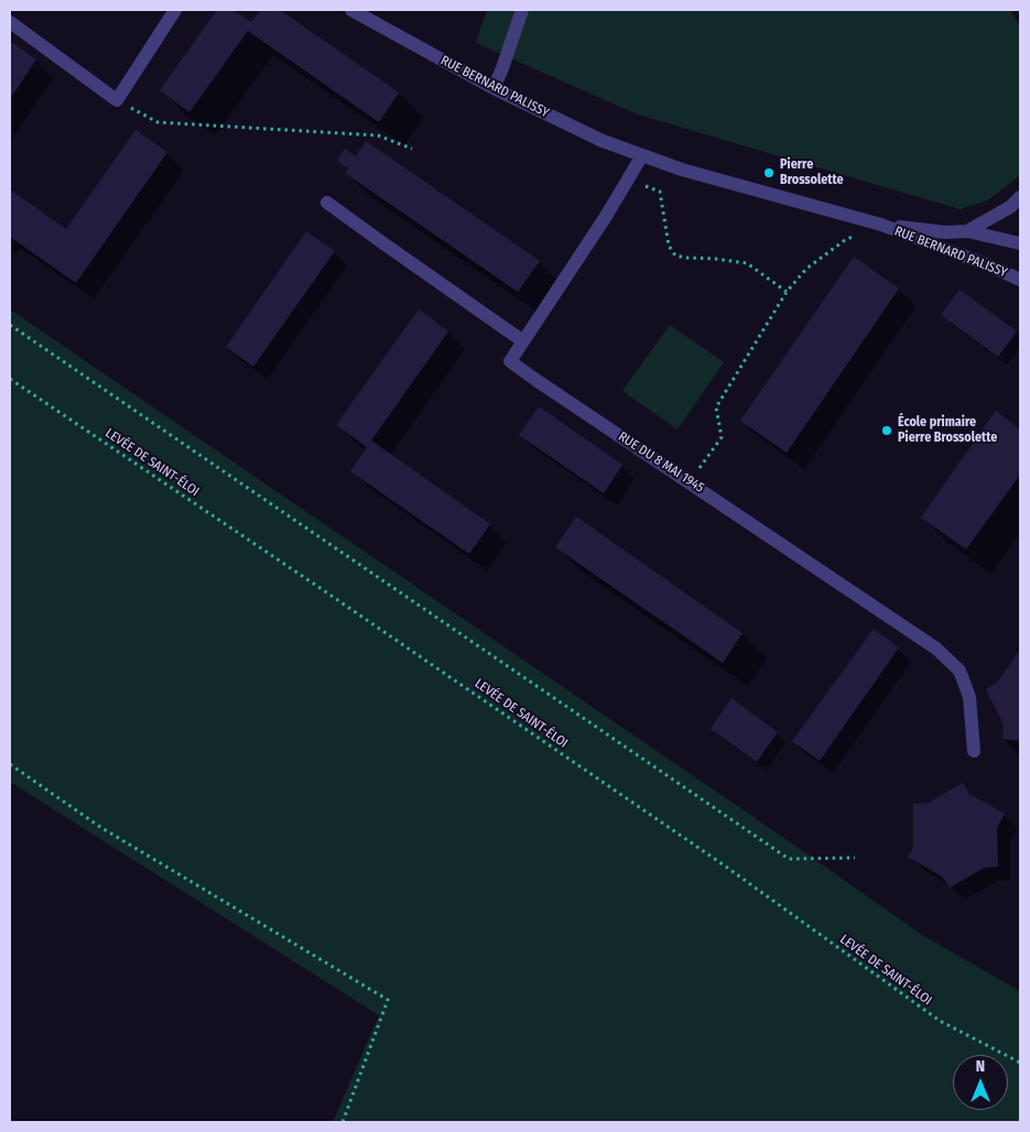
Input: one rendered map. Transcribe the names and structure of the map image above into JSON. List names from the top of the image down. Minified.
{"streets":{"street":["RUE BERNARD PALISSY","RUE DU 8 MAI 1945"],"path":["LEVÉE DE SAINT-ÉLOI"]},"places":["Pierre Brossolette","École primaire Pierre Brossolette"],"north":"top"}
